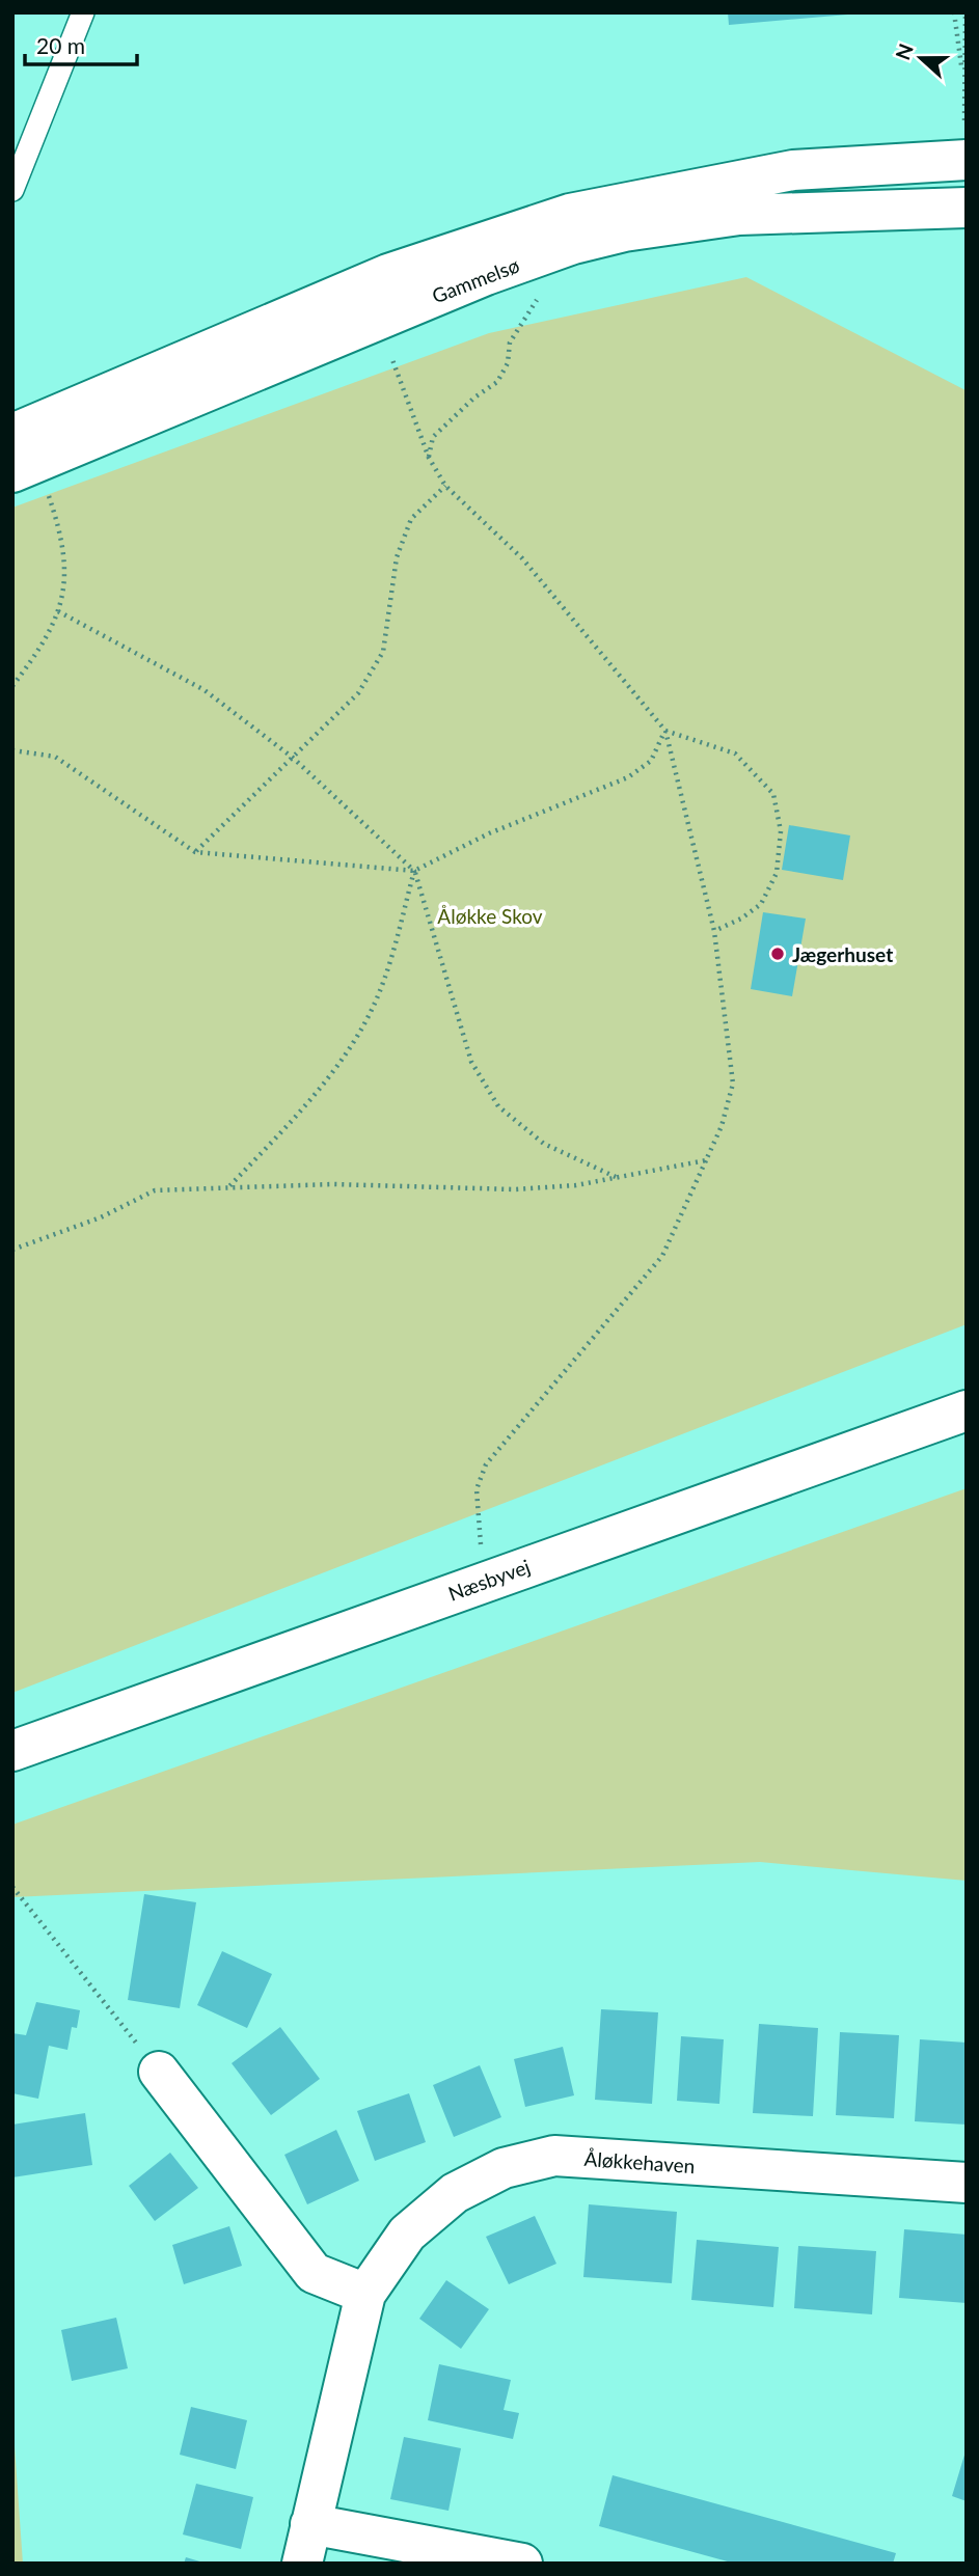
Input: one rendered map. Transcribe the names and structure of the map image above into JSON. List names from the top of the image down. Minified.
{"streets":{"street":["Gammelsø","Næsbyvej","Åløkkehaven"]},"parks":["Åløkke Skov"],"places":["Jægerhuset"],"scale_bar":"20 m","north":"left"}
